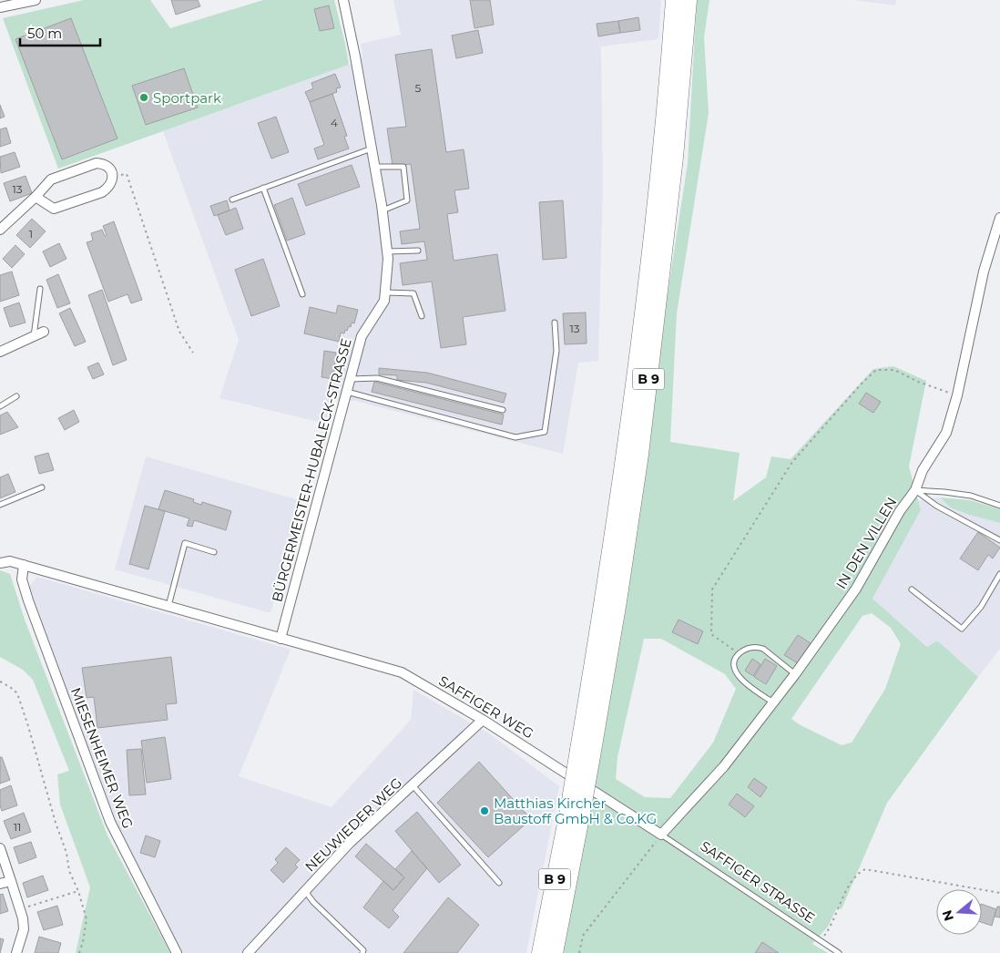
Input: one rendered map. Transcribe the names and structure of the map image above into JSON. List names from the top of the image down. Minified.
{"streets":{"highway":["B 9"],"street":["BÜRGERMEISTER-HUBALECK-STRASSE","IN DEN VILLEN","SAFFIGER WEG","MIESENHEIMER WEG","NEUWIEDER WEG"],"lane":["SAFFIGER STRASSE"]},"crossings":[["BÜRGERMEISTER-HUBALECK-STRASSE","SAFFIGER WEG"],["IN DEN VILLEN","SAFFIGER WEG"],["IN DEN VILLEN","SAFFIGER STRASSE"],["SAFFIGER WEG","NEUWIEDER WEG"],["SAFFIGER WEG","SAFFIGER STRASSE"]],"places":["Sportpark","Matthias Kircher Baustoff GmbH & Co.KG"],"house_numbers":["5","4","13","1","13","11"],"scale_bar":"50 m","north":"left"}
